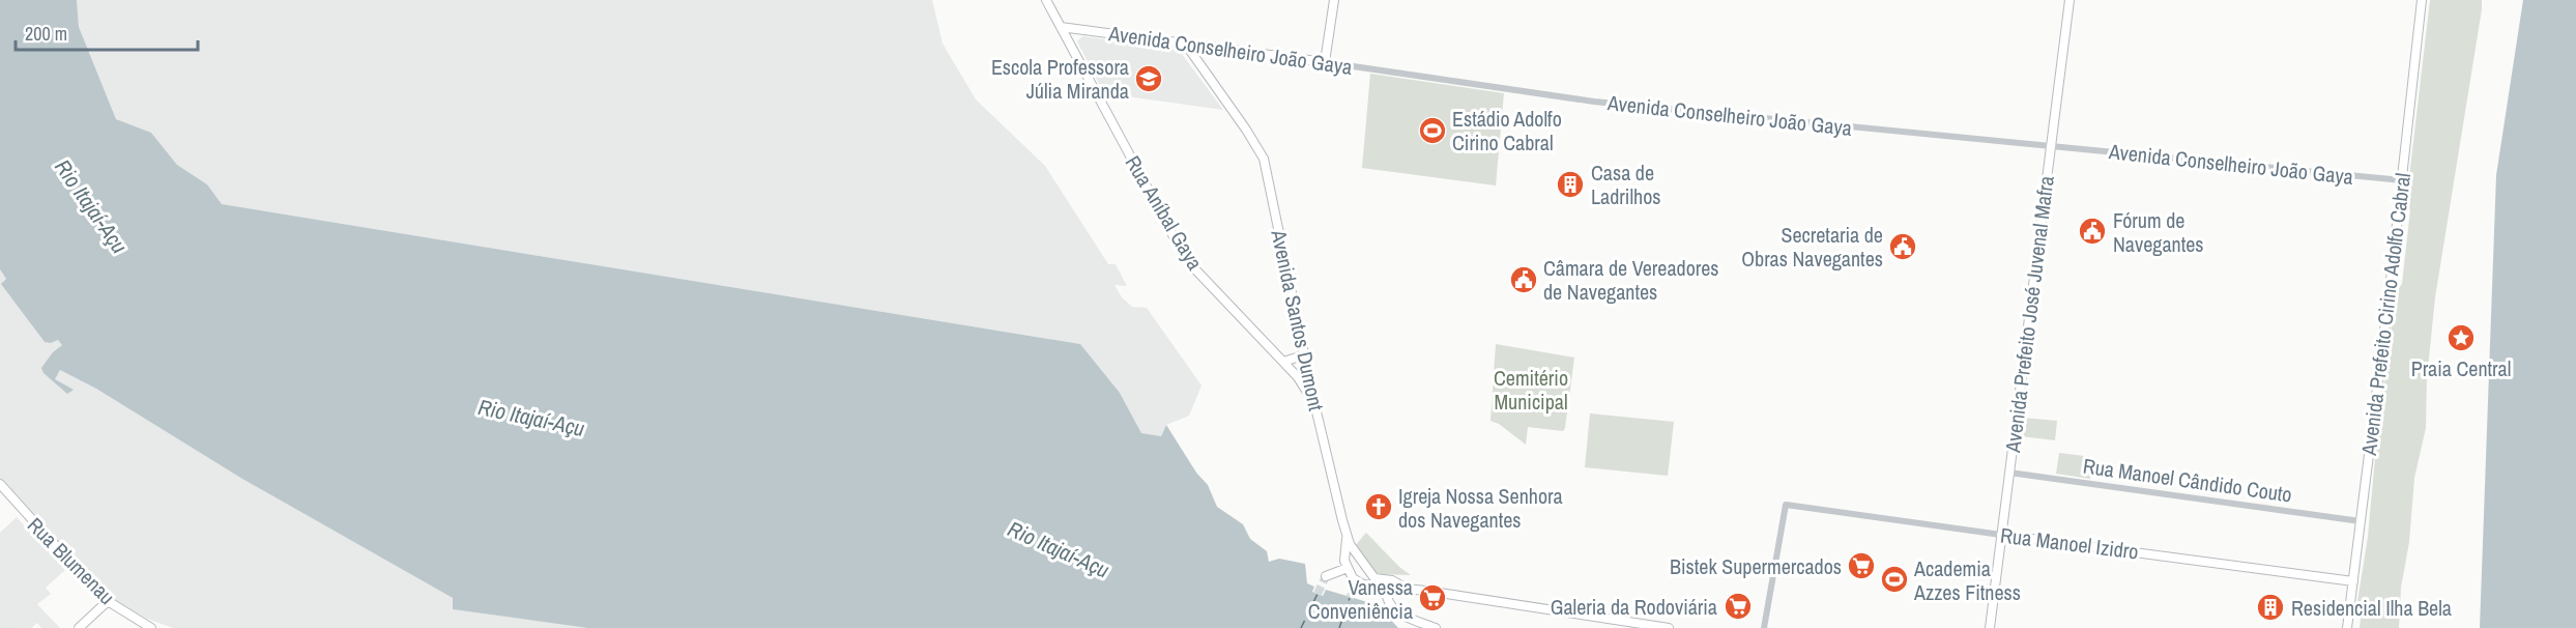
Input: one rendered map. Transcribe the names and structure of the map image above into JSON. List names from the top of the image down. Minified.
{"streets":{"main road":["Avenida Conselheiro João Gaya","Rua Aníbal Gaya","Avenida Prefeito José Juvenal Mafra","Avenida Prefeito Cirino Adolfo Cabral","Avenida Santos Dumont","Rua Manoel Izidro","Rua Blumenau"],"street":["Rua Manoel Cândido Couto"]},"crossings":[["Avenida Conselheiro João Gaya","Rua Aníbal Gaya"],["Avenida Conselheiro João Gaya","Avenida Prefeito José Juvenal Mafra"],["Avenida Conselheiro João Gaya","Avenida Prefeito Cirino Adolfo Cabral"],["Avenida Conselheiro João Gaya","Avenida Santos Dumont"],["Rua Aníbal Gaya","Avenida Santos Dumont"],["Avenida Prefeito José Juvenal Mafra","Rua Manoel Cândido Couto"],["Avenida Prefeito José Juvenal Mafra","Rua Manoel Izidro"],["Avenida Prefeito Cirino Adolfo Cabral","Rua Manoel Cândido Couto"],["Avenida Prefeito Cirino Adolfo Cabral","Rua Manoel Izidro"]],"water":["Rio Itajaí-Açu"],"parks":["Cemitério Municipal"],"places":{"school or university":["Escola Professora Júlia Miranda"],"sports":["Estádio Adolfo Cirino Cabral","Academia Azzes Fitness"],"building":["Casa de Ladrilhos","Residencial Ilha Bela"],"public building":["Fórum de Navegantes","Secretaria de Obras Navegantes","Câmara de Vereadores de Navegantes"],"place":["Praia Central"],"church":["Igreja Nossa Senhora dos Navegantes"],"supermarket":["Bistek Supermercados","Vanessa Conveniência","Galeria da Rodoviária"]},"scale_bar":"200 m"}
